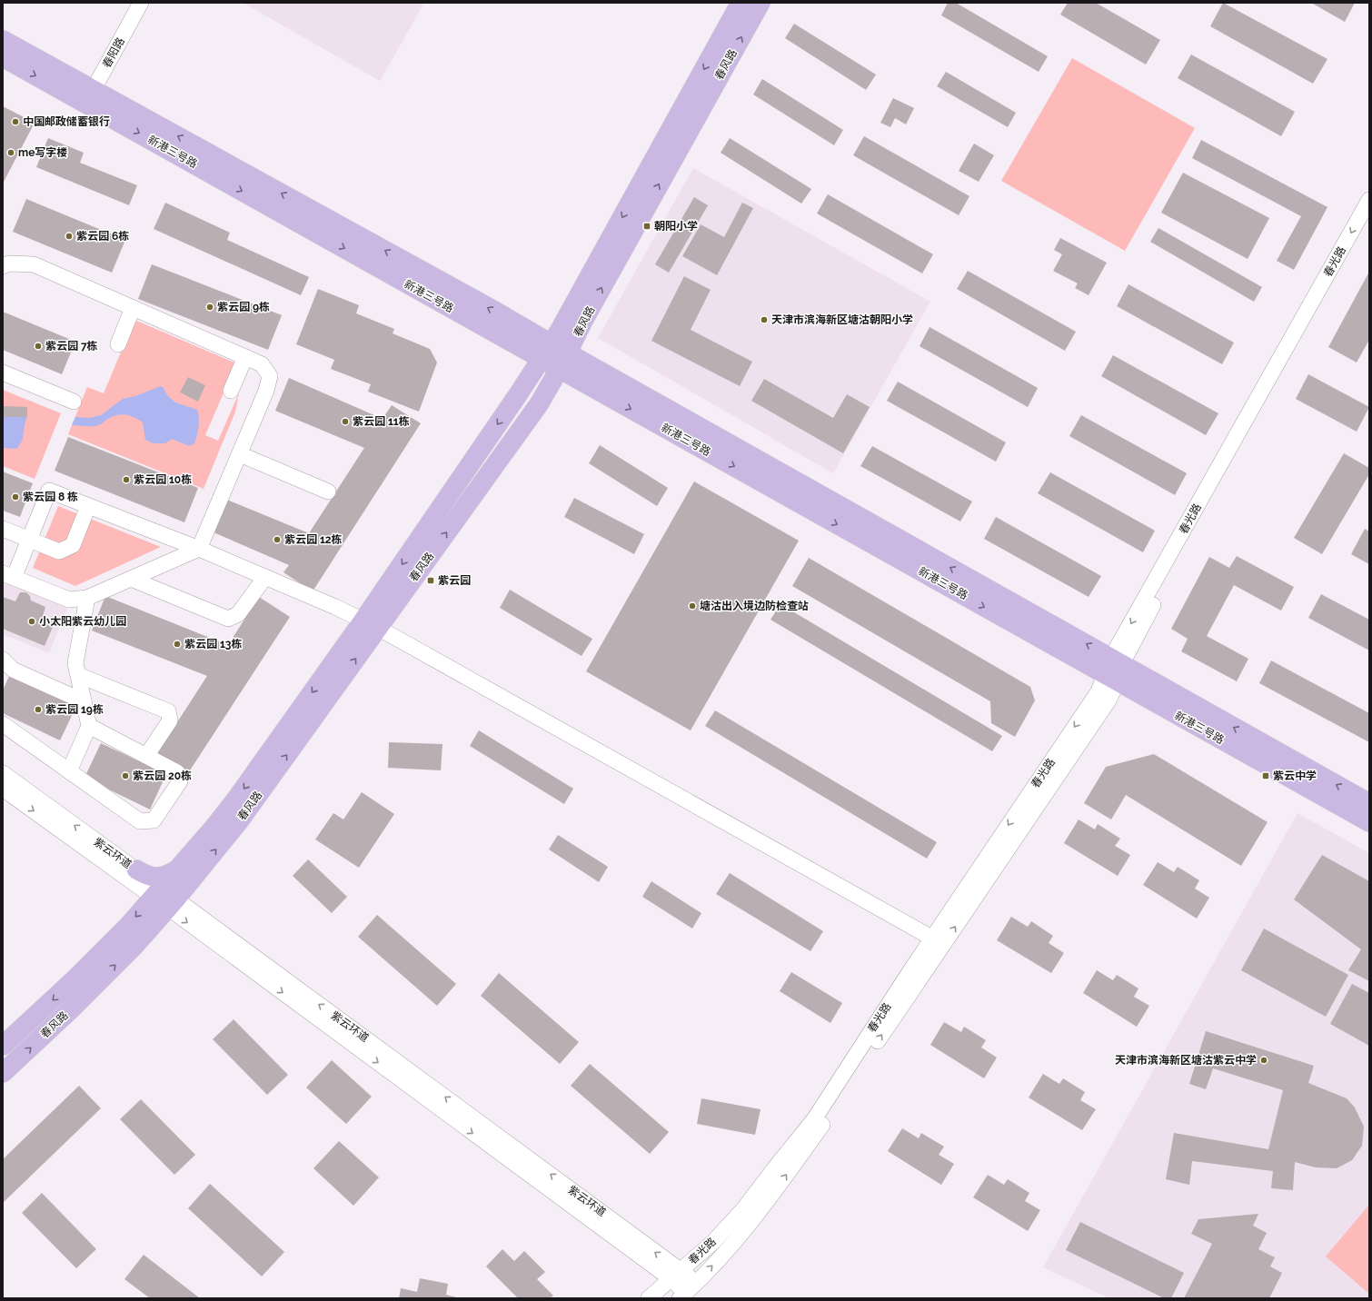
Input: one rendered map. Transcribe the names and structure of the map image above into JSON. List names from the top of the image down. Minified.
{"streets":{"main road":["春风路","新港三号路"],"street":["春阳路","春光路","紫云环道"]},"crossings":[["春阳路","新港三号路"],["春风路","新港三号路"],["春风路","紫云环道"],["新港三号路","春光路"],["春光路","紫云环道"]],"places":{"other":["中国邮政储蓄银行","me写字楼","紫云园 6栋","紫云园 9栋","天津市滨海新区塘沽朝阳小学","紫云园 7栋","紫云园 11栋","紫云园 10栋","紫云园 8 栋","紫云园 12栋","塘沽出入境边防检查站","小太阳紫云幼儿园","紫云园 13栋","紫云园 19栋","紫云园 20栋","天津市滨海新区塘沽紫云中学"],"transit":["朝阳小学","紫云园","紫云中学"]}}
